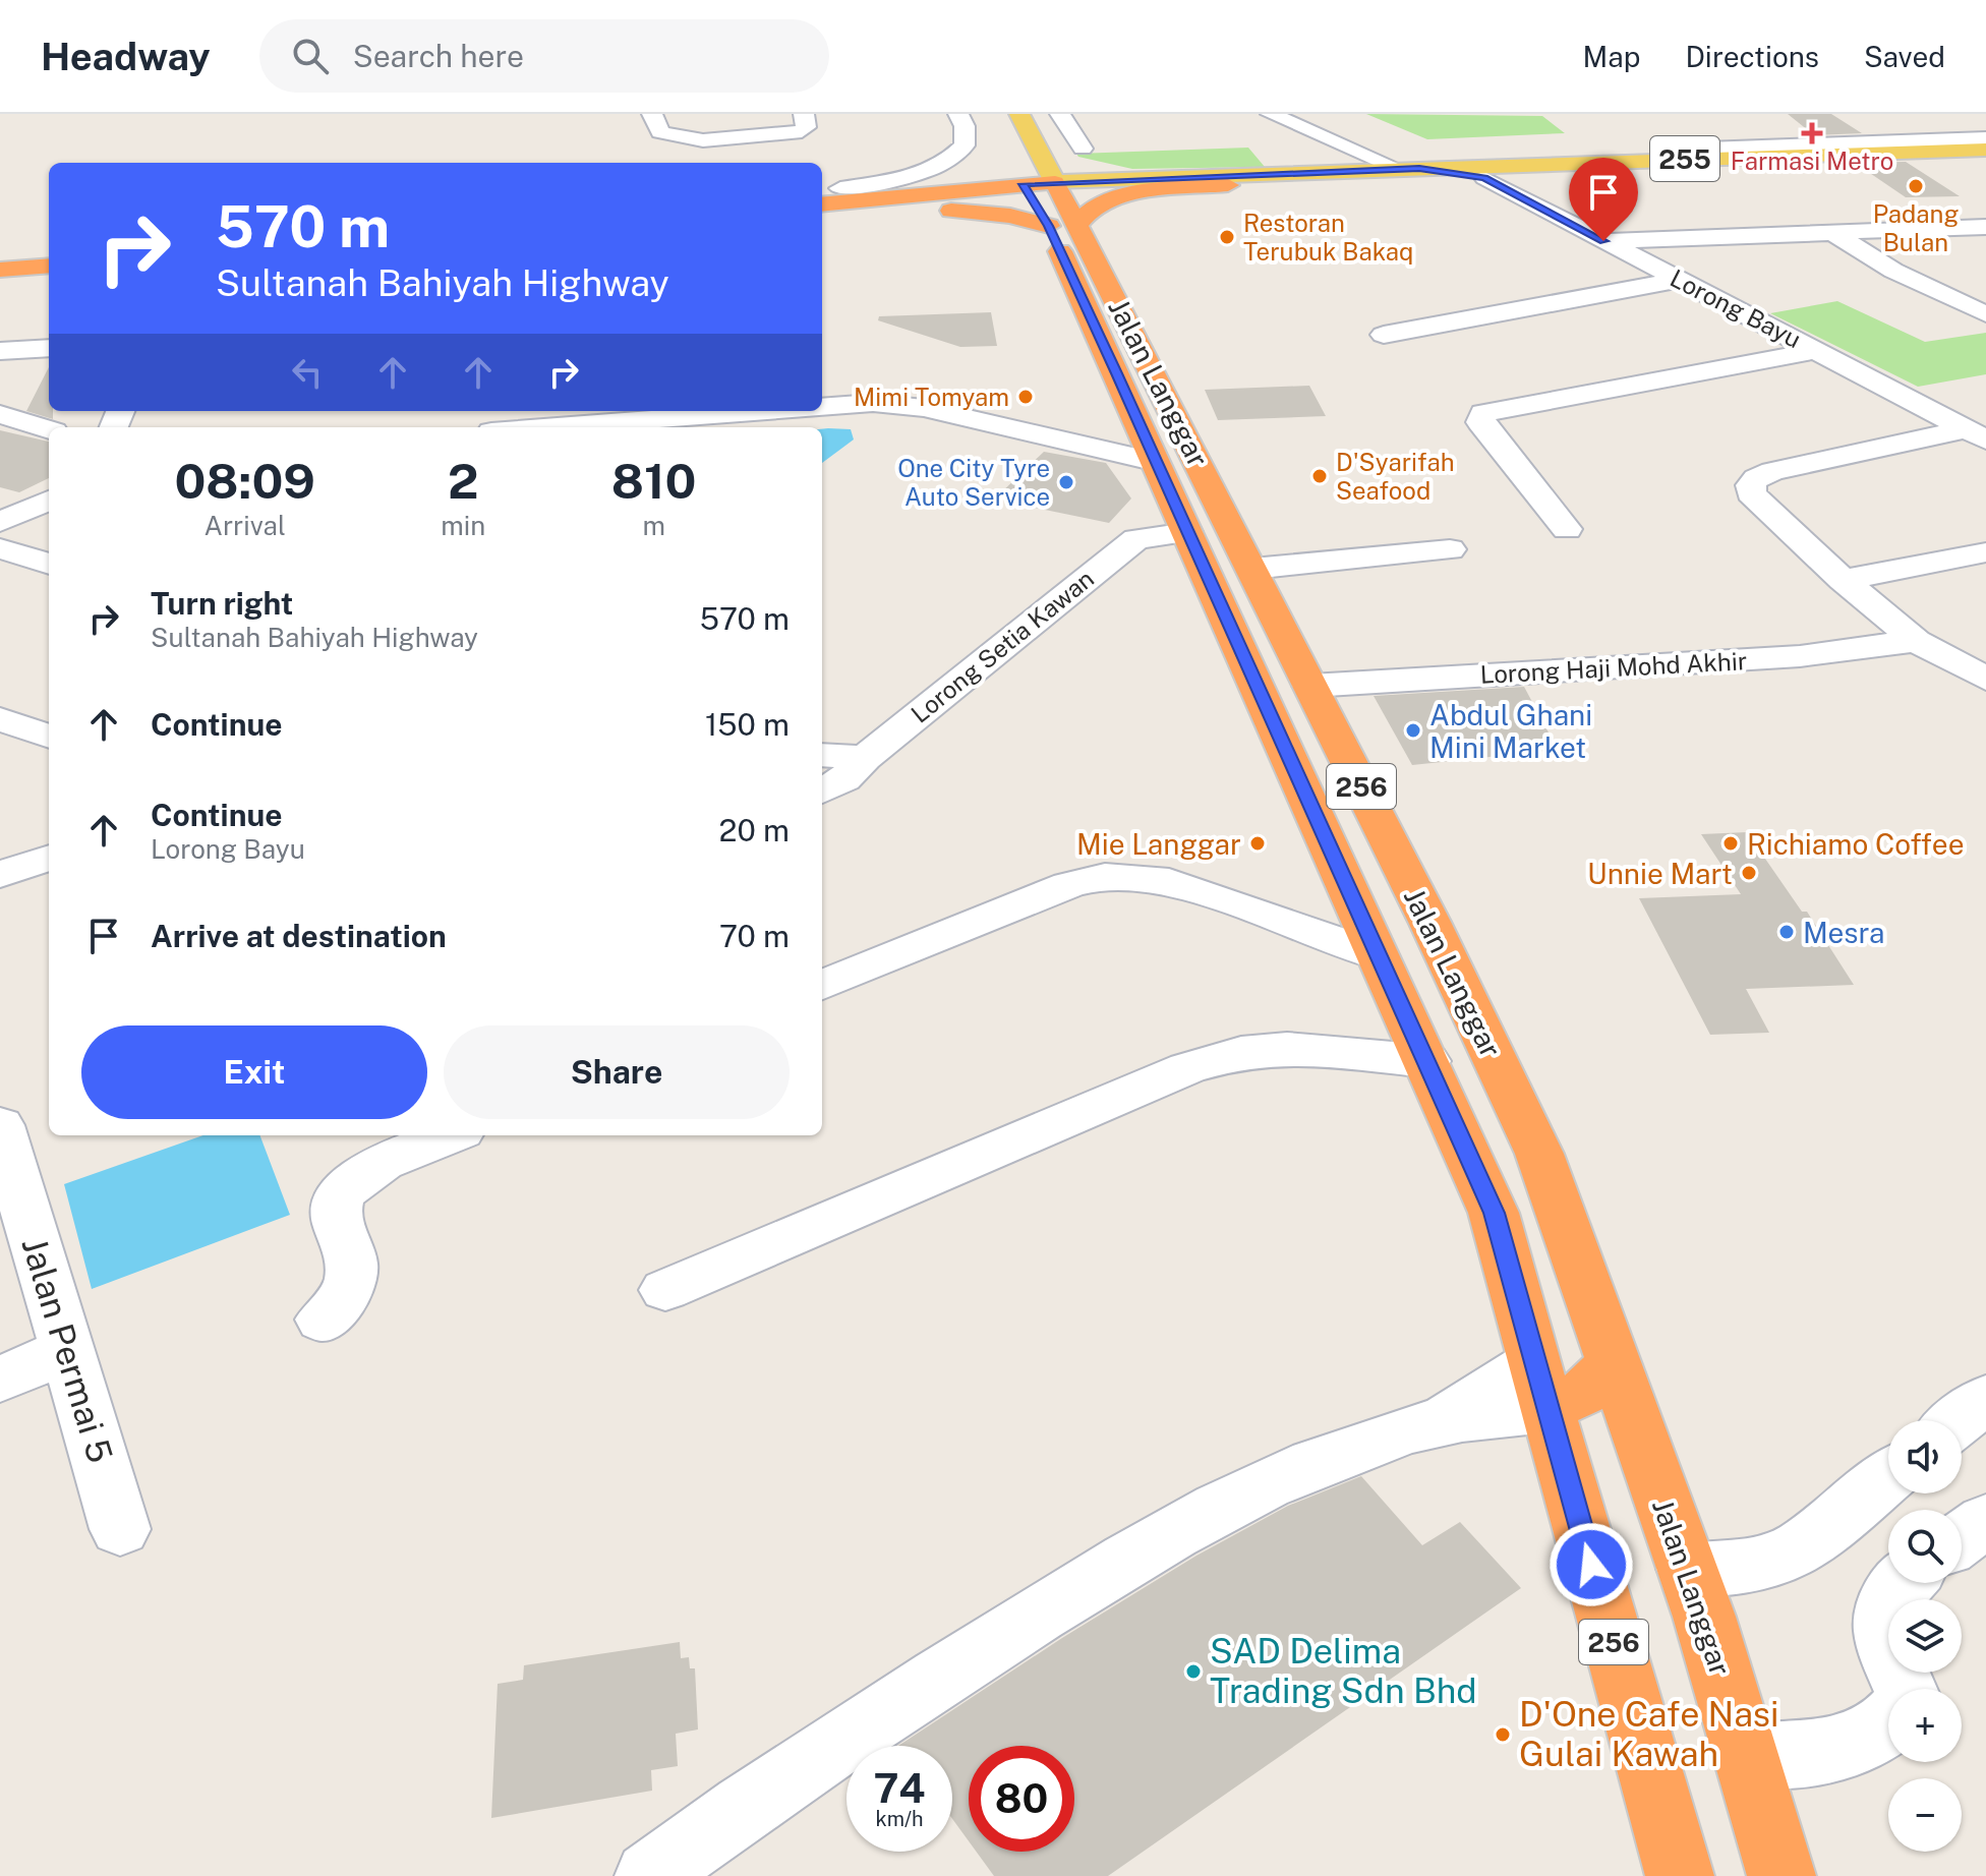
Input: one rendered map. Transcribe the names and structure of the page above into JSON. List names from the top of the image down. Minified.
{"streets":{"highway":["Jalan Langgar","256"],"main road":["255"],"street":["Lorong Bayu","Lorong Setia Kawan","Lorong Haji Mohd Akhir","Jalan Permai 5"]},"crossings":[["255","Lorong Bayu"],["255","Jalan Langgar"],["Jalan Langgar","Lorong Setia Kawan"],["Jalan Langgar","Lorong Haji Mohd Akhir"]],"places":{"health":["Farmasi Metro"],"other":["Padang Bulan","Restoran Terubuk Bakaq","Mimi Tomyam","D'Syarifah Seafood","One City Tyre Auto Service","Abdul Ghani Mini Market","Mie Langgar","Richiamo Coffee","Unnie Mart","Mesra","SAD Delima Trading Sdn Bhd","D'One Cafe Nasi Gulai Kawah"]},"page":{"header":"Headway","search":"Search here","nav":["Map","Directions","Saved"],"turn":["570 m","Sultanah Bahiyah Highway"],"eta":["08:09","Arrival","2","min","810","m"],"list":[{"name":"Turn right","note":"Sultanah Bahiyah Highway","value":"570 m"},{"name":"Continue","value":"150 m"},{"name":"Continue","note":"Lorong Bayu","value":"20 m"},{"name":"Arrive at destination","value":"70 m"}],"buttons":["Exit","Share"],"map_buttons":["+","−"],"speed":"74 km/h","limit":"80"}}
